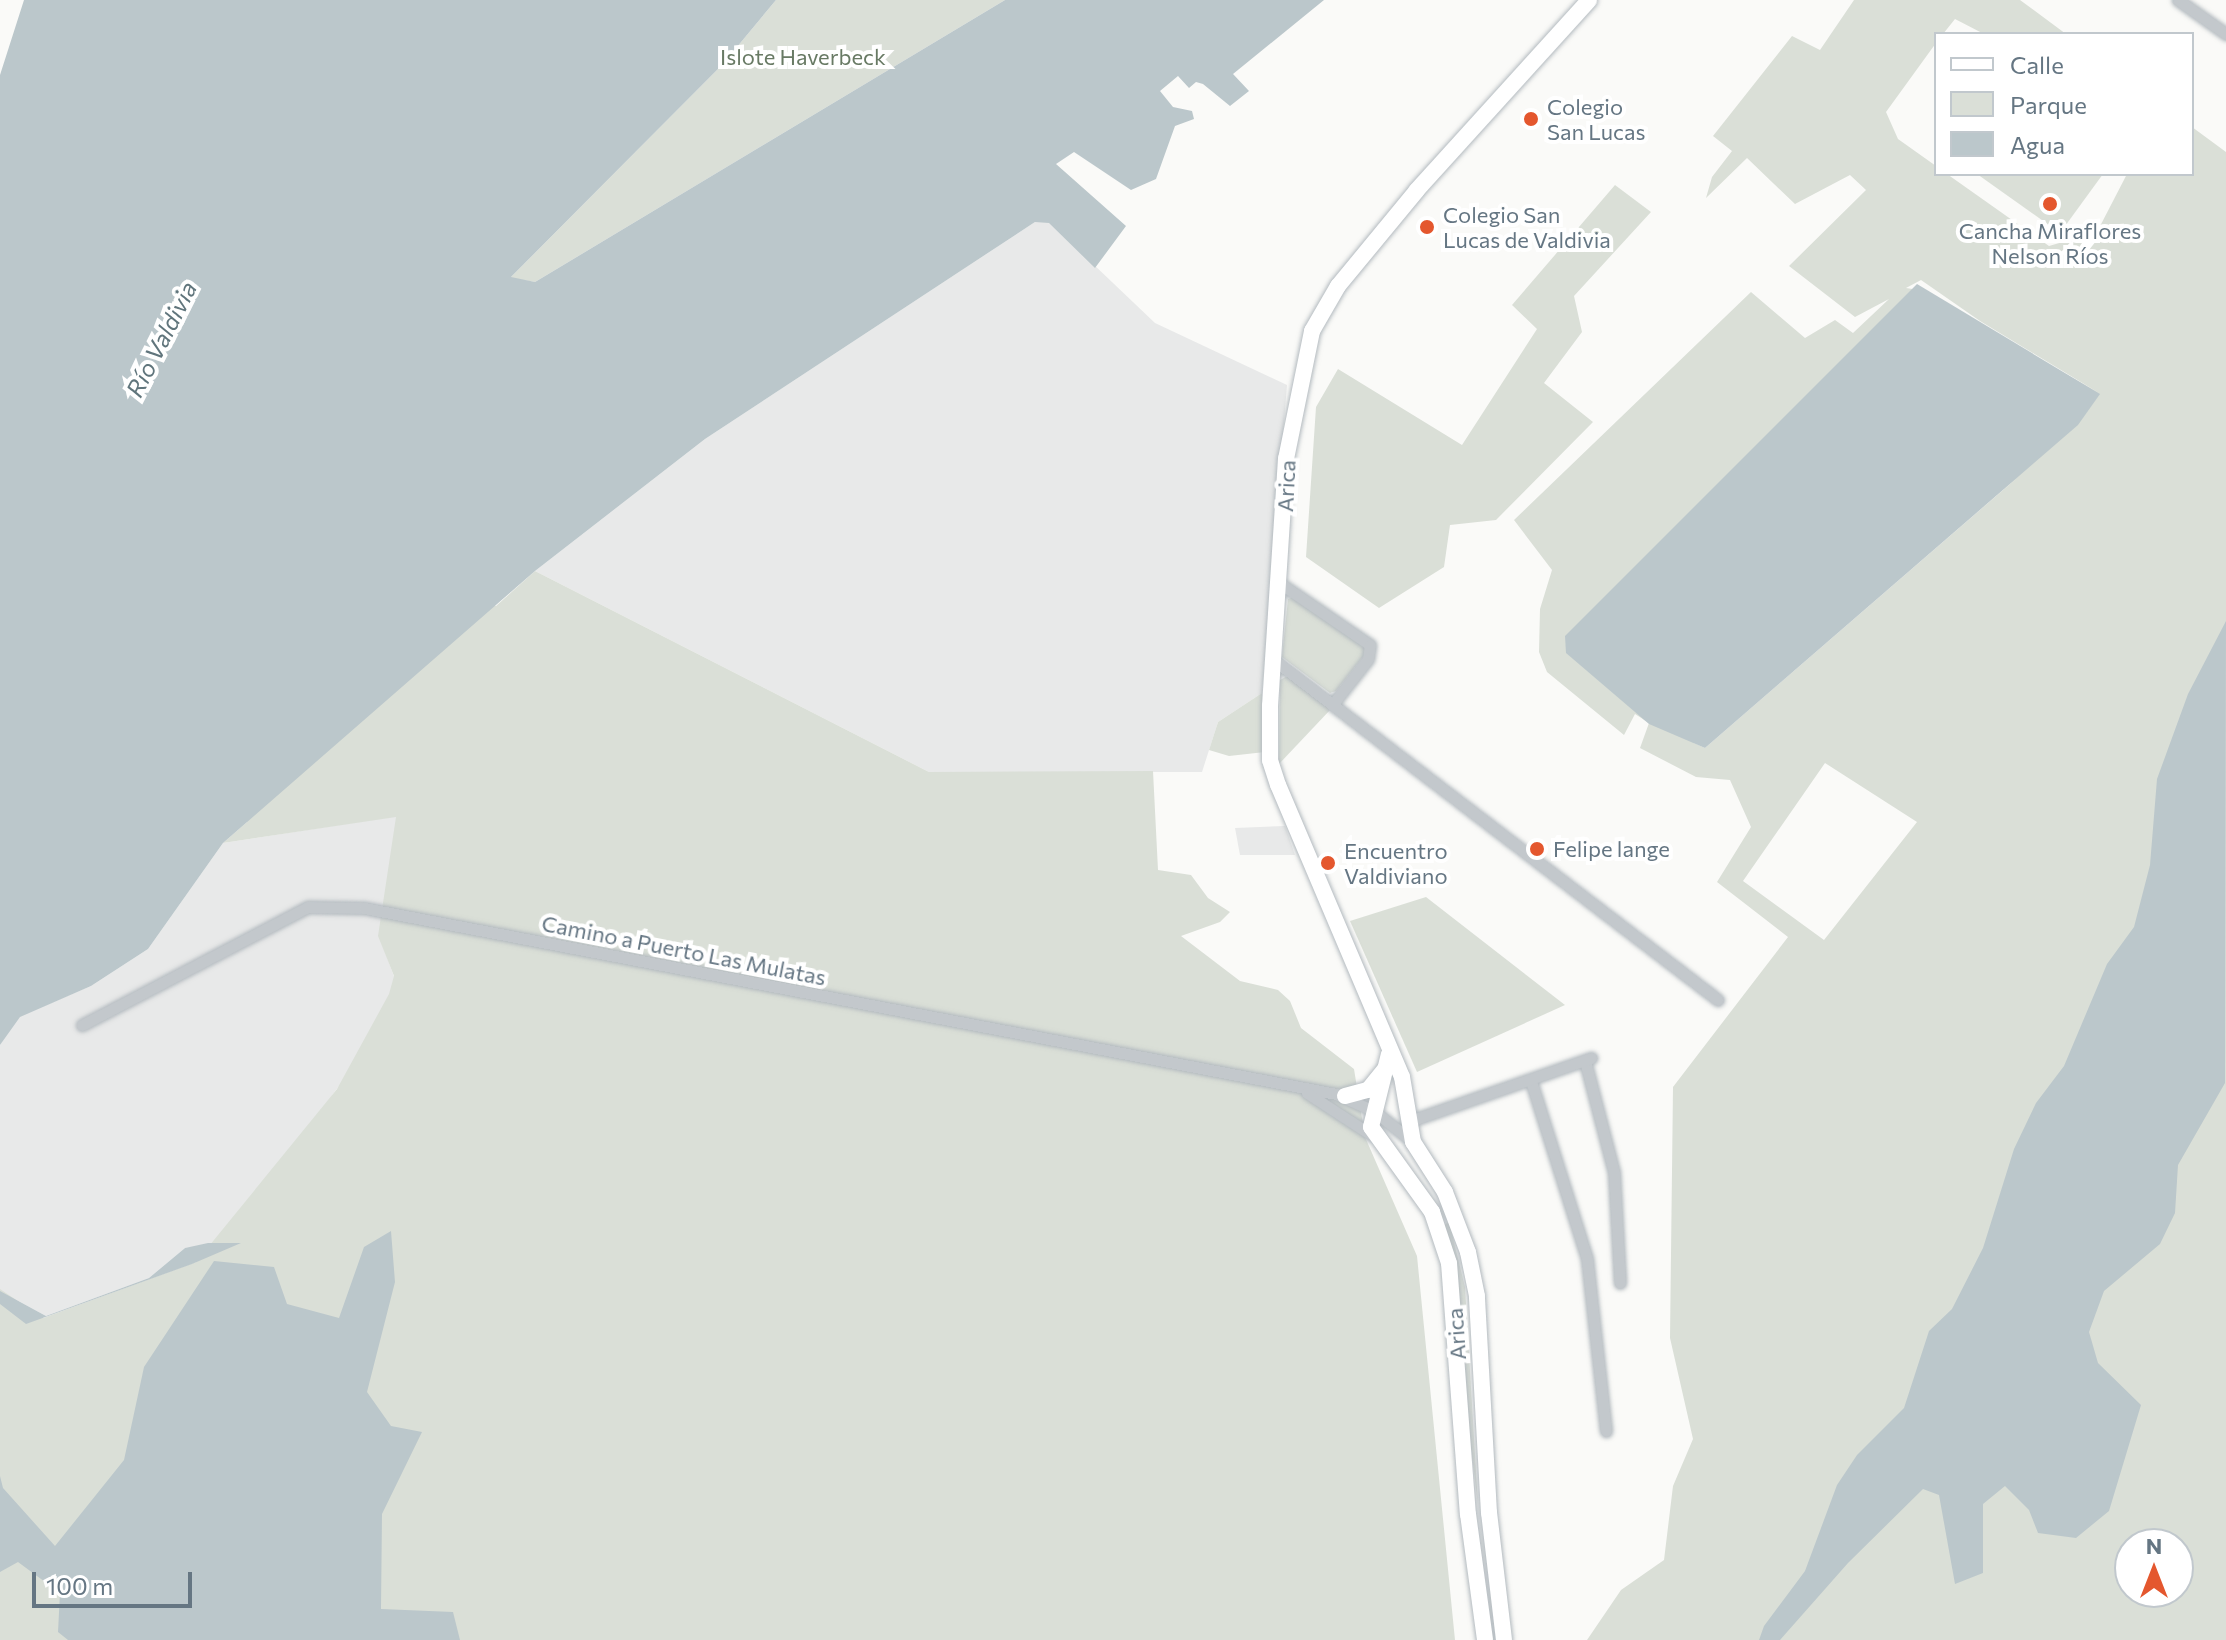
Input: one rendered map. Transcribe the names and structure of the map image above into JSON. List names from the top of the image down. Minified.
{"streets":{"main road":["Arica"],"street":["Camino a Puerto Las Mulatas"]},"crossings":[["Arica","Camino a Puerto Las Mulatas"]],"water":["Río Valdivia"],"parks":["Islote Haverbeck"],"places":["Colegio San Lucas","Cancha Miraflores Nelson Ríos","Colegio San Lucas de Valdivia","Felipe lange","Encuentro Valdiviano"],"legend":["Calle","Parque","Agua"],"scale_bar":"100 m","north":"top"}
